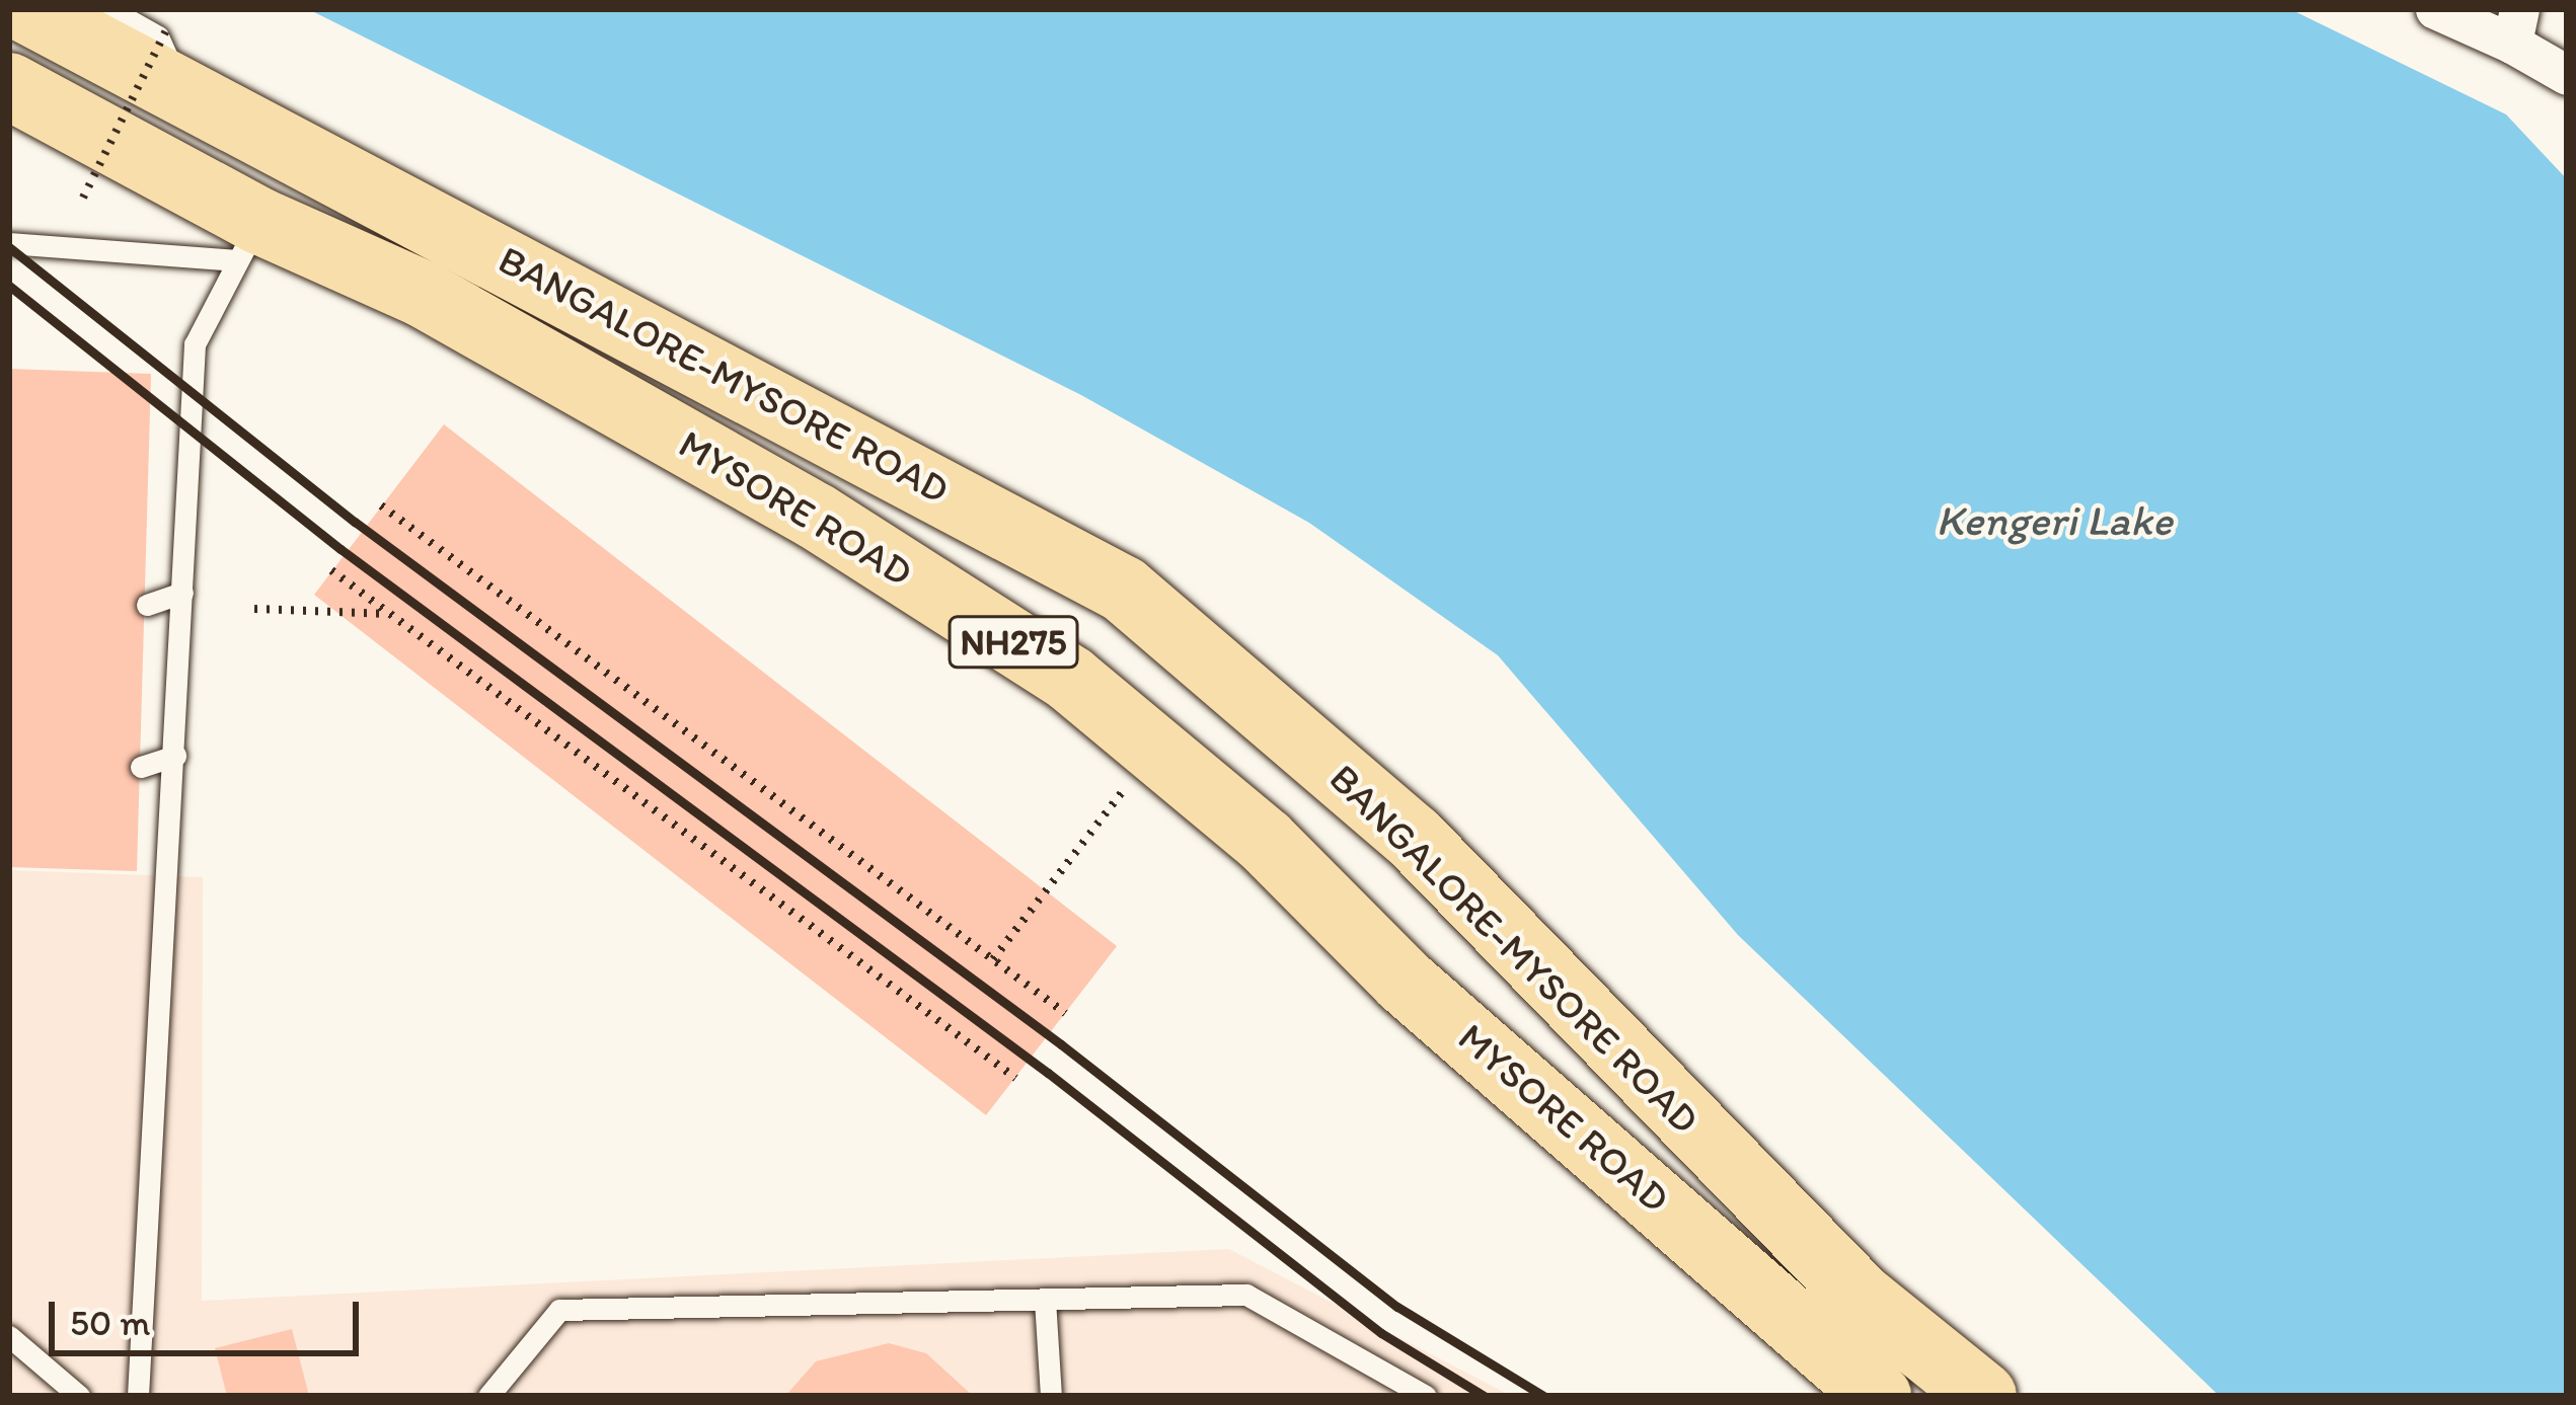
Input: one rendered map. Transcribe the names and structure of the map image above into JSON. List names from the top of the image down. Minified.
{"streets":{"highway":["BANGALORE-MYSORE ROAD","MYSORE ROAD","NH275"]},"crossings":[["BANGALORE-MYSORE ROAD","NH275"]],"water":["Kengeri Lake"],"scale_bar":"50 m"}
